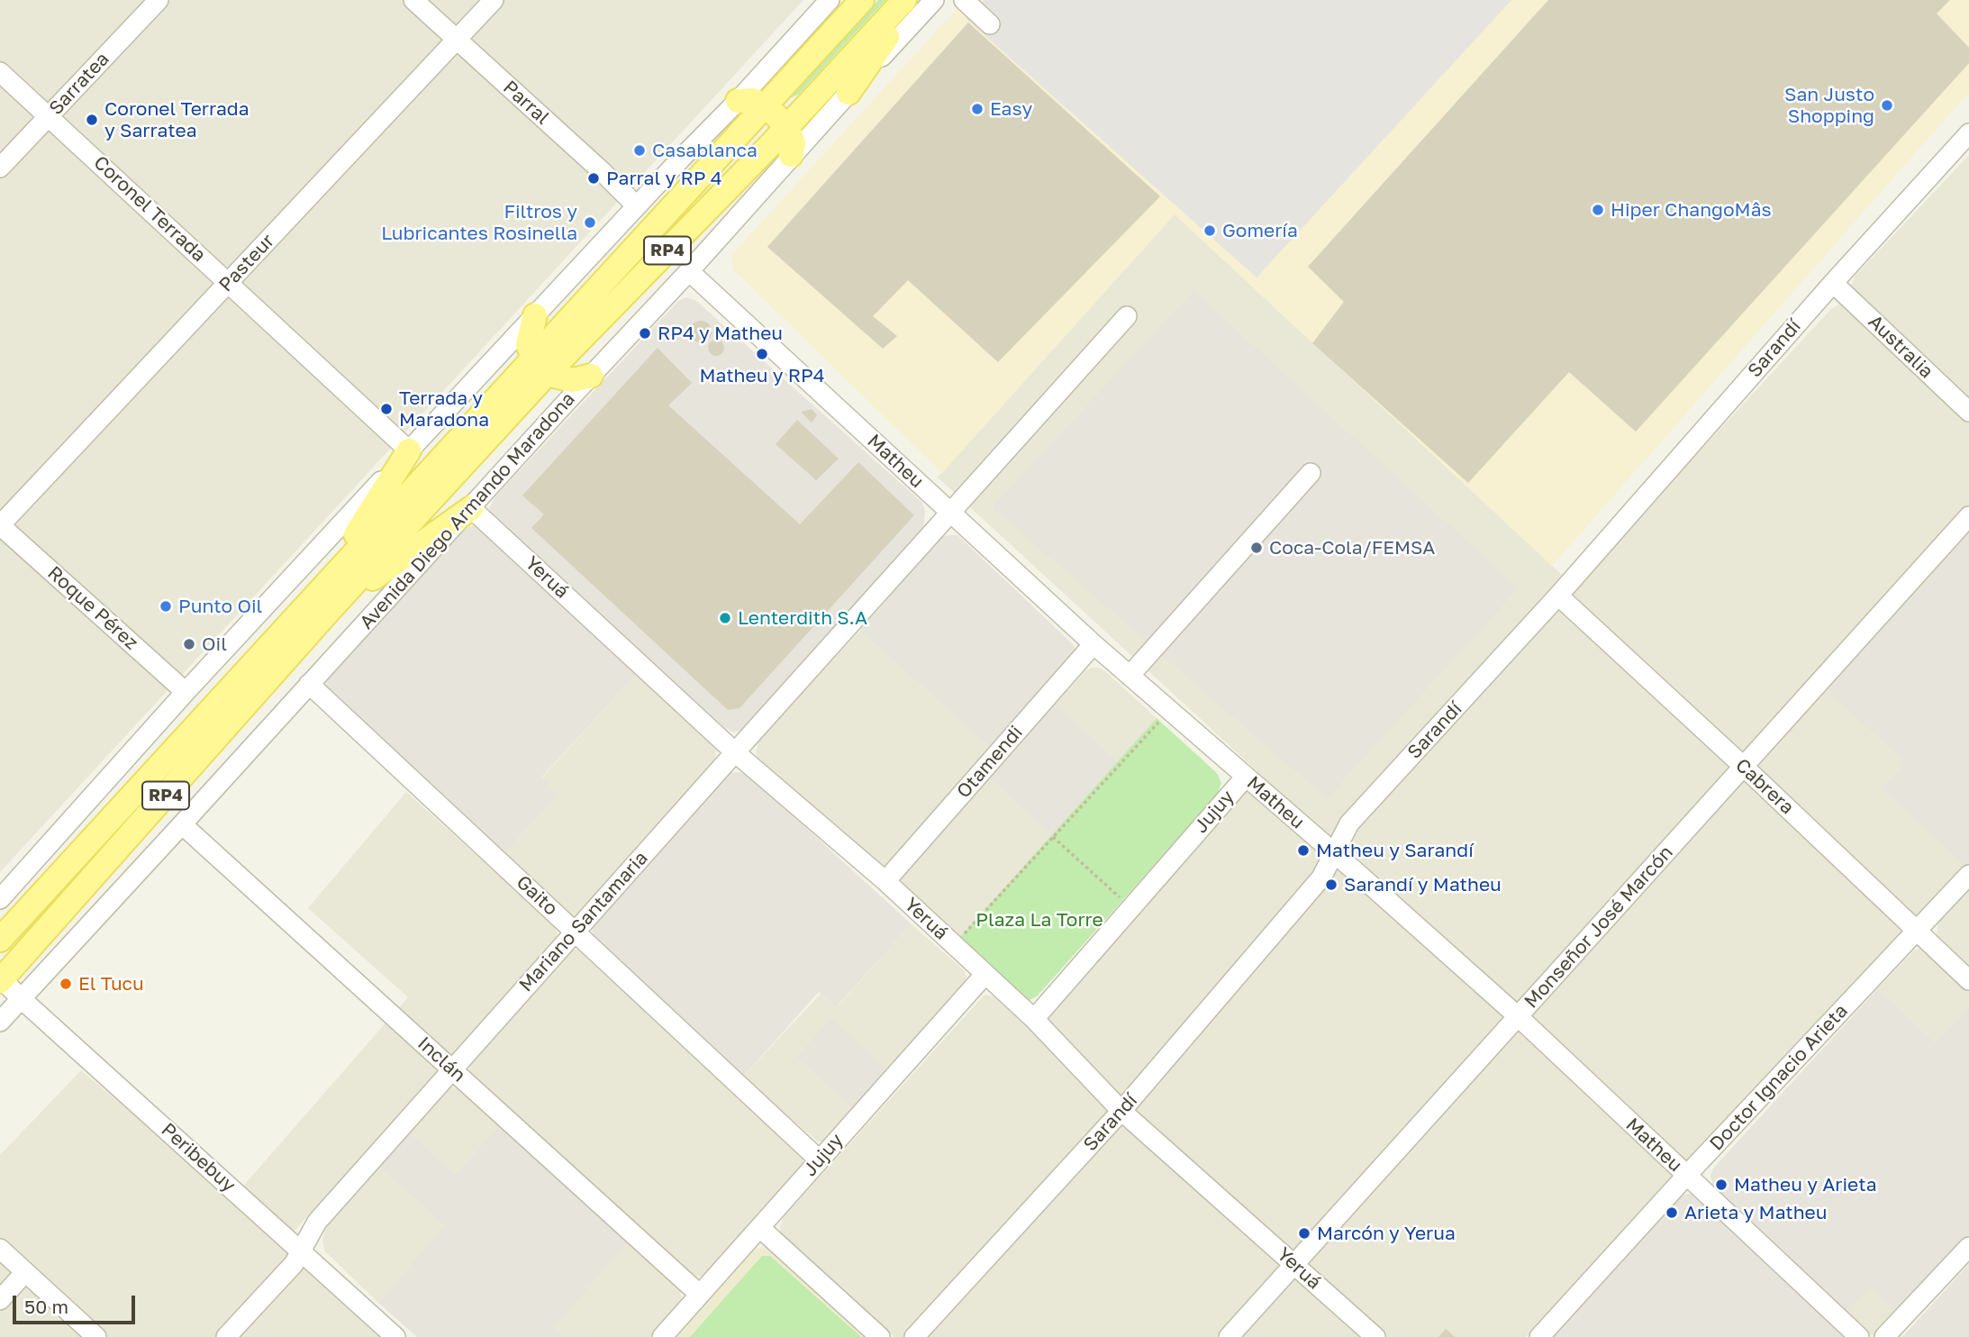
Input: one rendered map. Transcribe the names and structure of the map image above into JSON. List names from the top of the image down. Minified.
{"streets":{"main road":["RP4","Avenida Diego Armando Maradona"],"street":["Sarratea","Parral","Coronel Terrada","Pasteur","Australia","Sarandí","Matheu","Yeruá","Roque Pérez","Otamendi","Cabrera","Jujuy","Gaito","Mariano Santamaria","Monseñor José Marcón","Inclán","Doctor Ignacio Arieta","Peribebuy"]},"crossings":[["Sarratea","Coronel Terrada"],["Parral","Pasteur"],["Coronel Terrada","Pasteur"],["Pasteur","Roque Pérez"],["Australia","Sarandí"],["Sarandí","Matheu"],["Sarandí","Yeruá"],["Sarandí","Cabrera"],["Matheu","Avenida Diego Armando Maradona"],["Matheu","Otamendi"],["Matheu","Jujuy"],["Matheu","Mariano Santamaria"],["Matheu","Monseñor José Marcón"],["Matheu","Doctor Ignacio Arieta"],["Avenida Diego Armando Maradona","Yeruá"],["Avenida Diego Armando Maradona","Gaito"],["Avenida Diego Armando Maradona","Inclán"],["Avenida Diego Armando Maradona","Peribebuy"],["Yeruá","Otamendi"],["Yeruá","Jujuy"],["Yeruá","Mariano Santamaria"],["Yeruá","Monseñor José Marcón"],["Cabrera","Monseñor José Marcón"],["Cabrera","Doctor Ignacio Arieta"],["Jujuy","Gaito"],["Jujuy","Inclán"],["Gaito","Mariano Santamaria"],["Mariano Santamaria","Inclán"],["Mariano Santamaria","Peribebuy"]],"parks":["Plaza La Torre"],"places":["San Justo Shopping","Easy","Coronel Terrada y Sarratea","Casablanca","Parral y RP 4","Hiper ChangoMâs","Filtros y Lubricantes Rosinella","Gomería","RP4 y Matheu","Matheu y RP4","Terrada y Maradona","Coca-Cola/FEMSA","Punto Oil","Lenterdith S.A","Oil","Matheu y Sarandí","Sarandí y Matheu","El Tucu","Matheu y Arieta","Arieta y Matheu","Marcón y Yerua"],"scale_bar":"50 m"}
